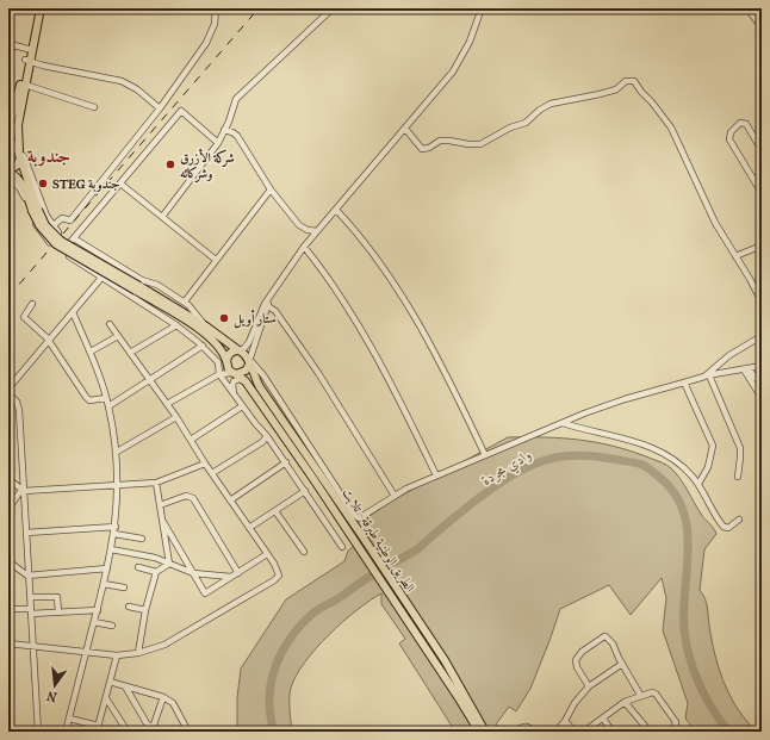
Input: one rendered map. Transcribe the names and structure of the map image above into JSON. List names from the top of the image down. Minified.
{"streets":{"main road":["الطريق الوطنية طبرقة - تلابت"]},"districts":["جندوبة"],"water":["وادي مجردة"],"places":["شركة الأزرق وشركائه","STEG جندوبة","ستار أويل"],"north":"bottom"}
